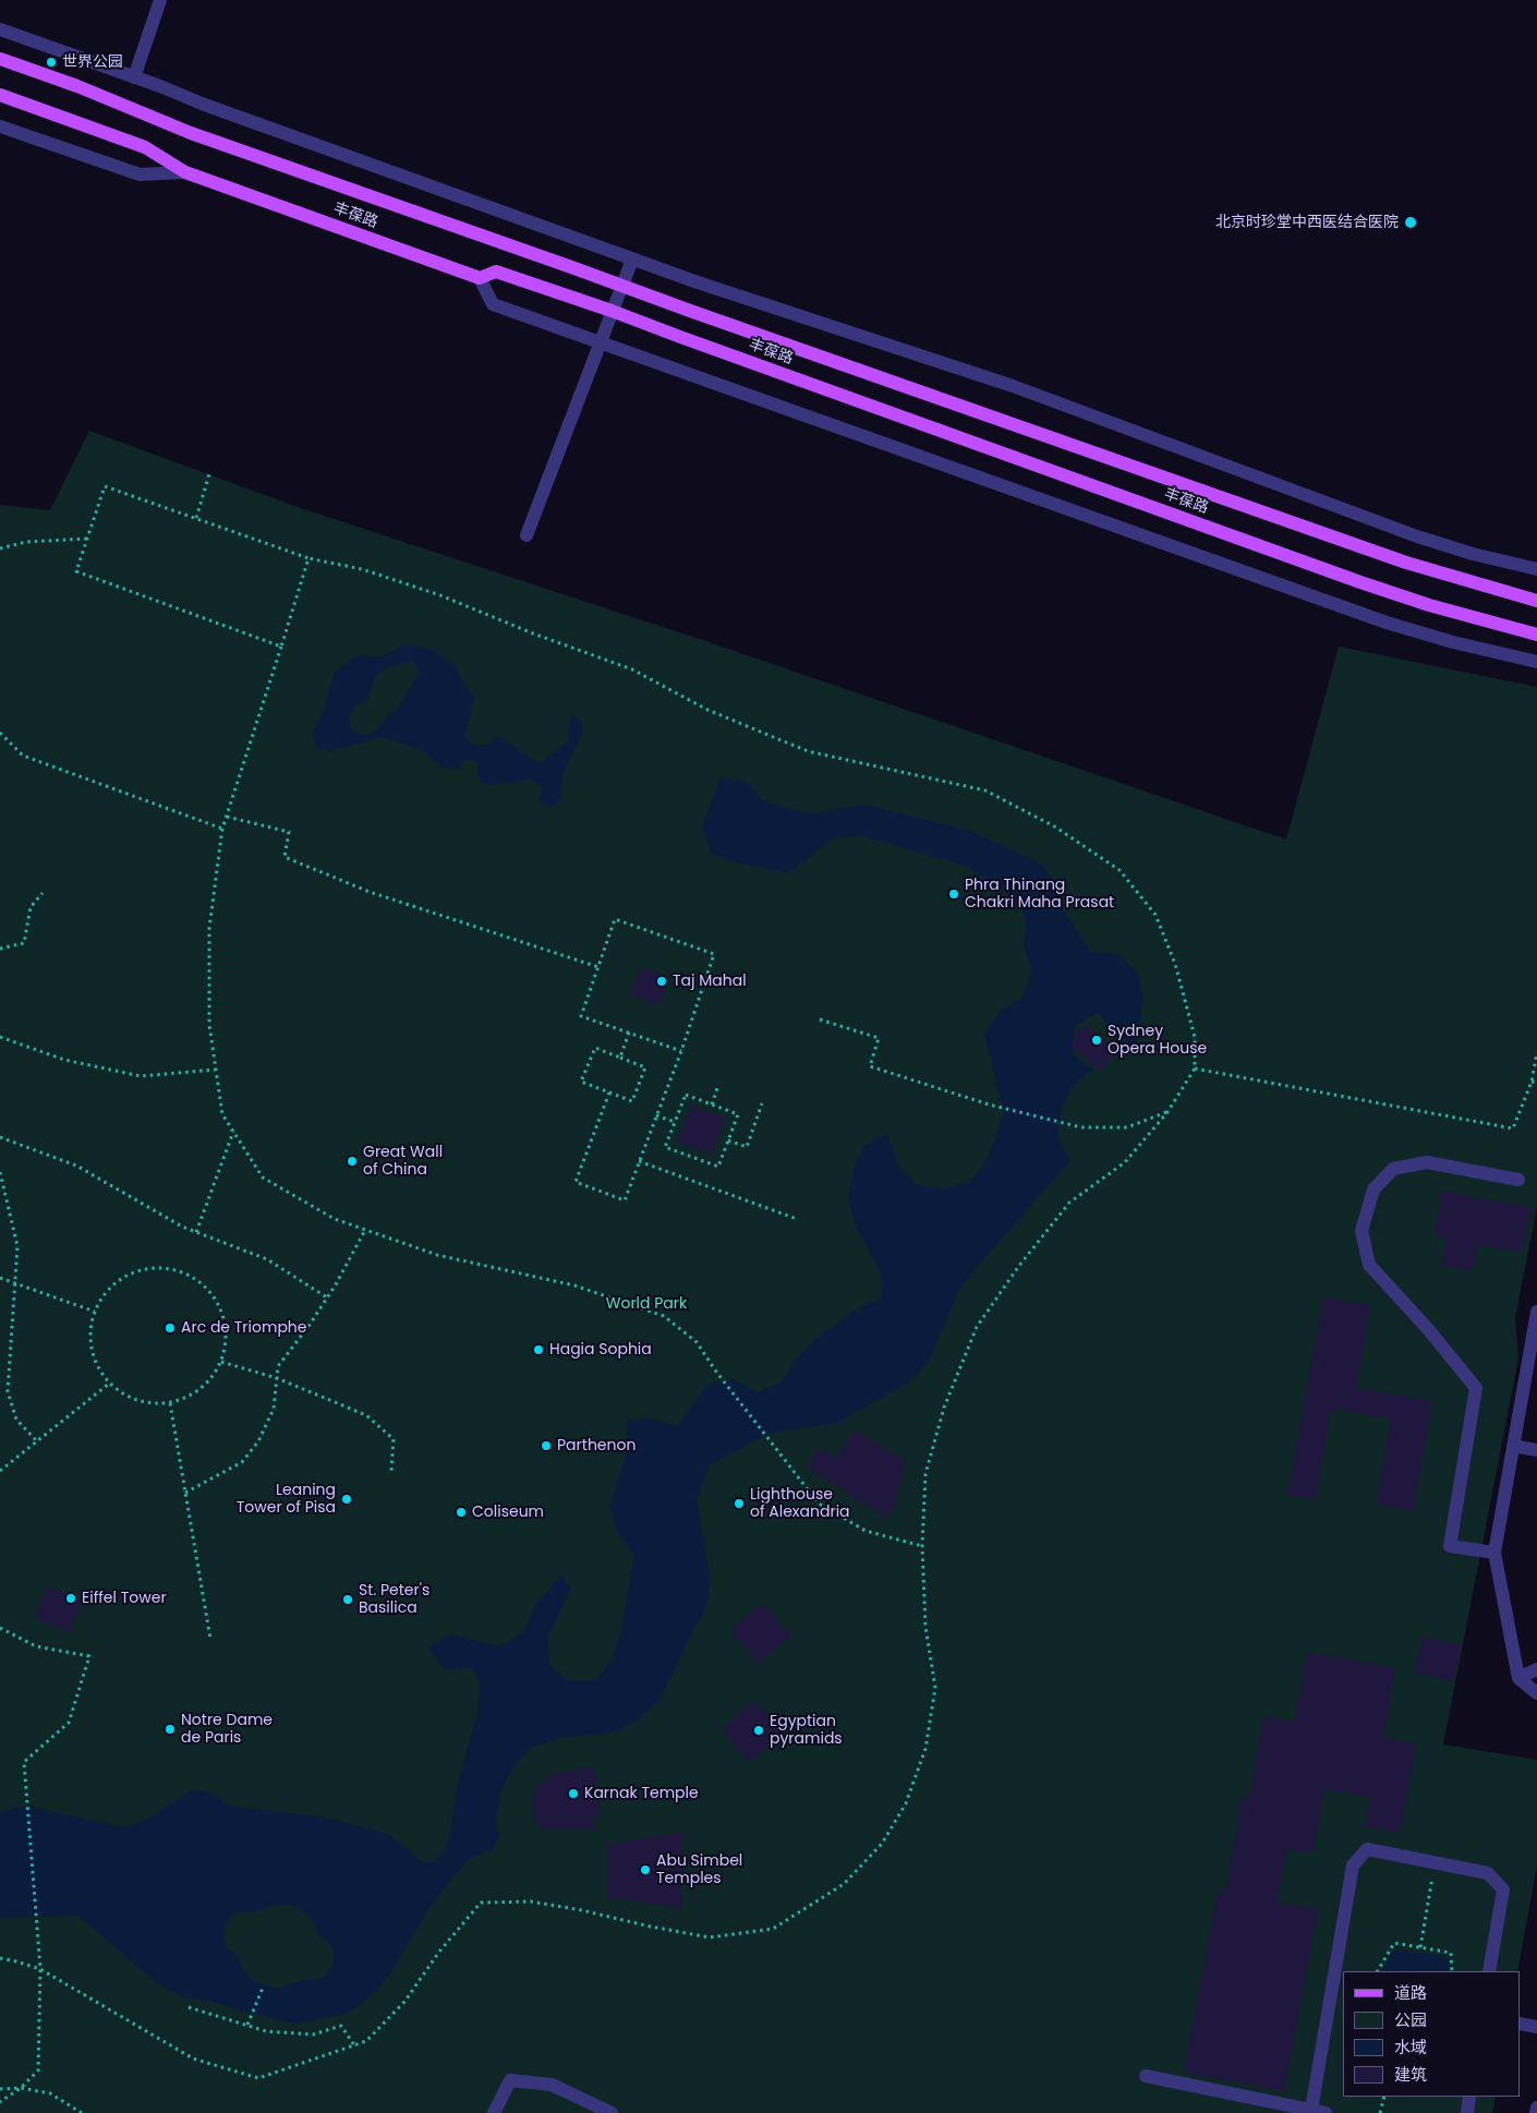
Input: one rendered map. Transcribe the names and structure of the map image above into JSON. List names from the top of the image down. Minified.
{"streets":{"main road":["丰葆路"]},"parks":["World Park"],"places":["世界公园","北京时珍堂中西医结合医院","Phra Thinang Chakri Maha Prasat","Taj Mahal","Sydney Opera House","Great Wall of China","Arc de Triomphe","Hagia Sophia","Parthenon","Leaning Tower of Pisa","Lighthouse of Alexandria","Coliseum","Eiffel Tower","St. Peter's Basilica","Notre Dame de Paris","Egyptian pyramids","Karnak Temple","Abu Simbel Temples"],"legend":["道路","公园","水域","建筑"]}
